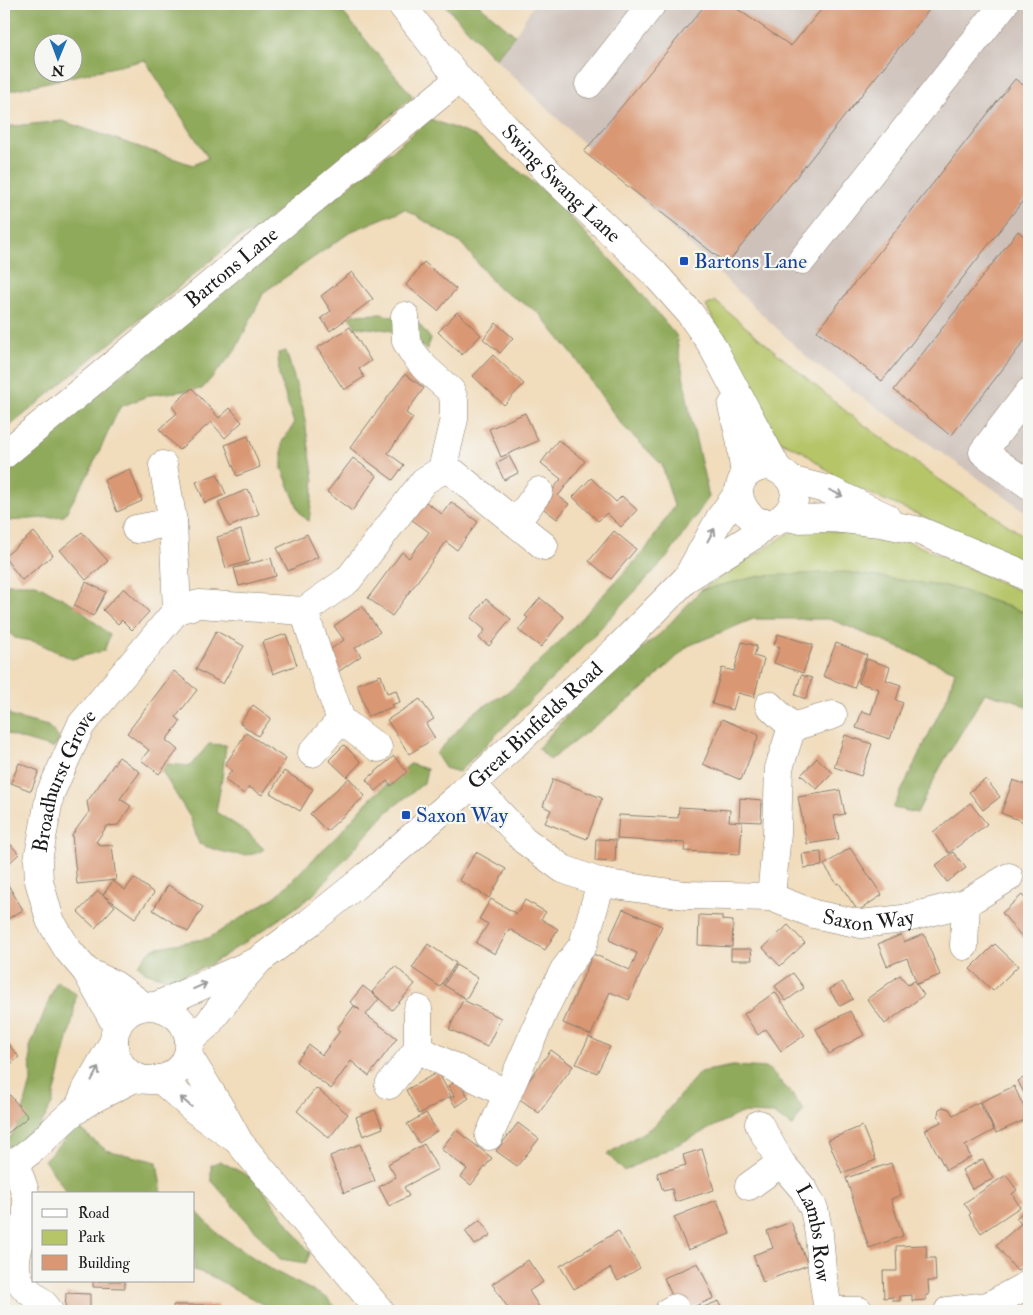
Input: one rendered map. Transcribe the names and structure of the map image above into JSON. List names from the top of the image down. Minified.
{"streets":{"street":["Swing Swang Lane","Bartons Lane","Great Binfields Road","Broadhurst Grove","Saxon Way","Lambs Row"]},"crossings":[["Swing Swang Lane","Bartons Lane"],["Swing Swang Lane","Great Binfields Road"],["Great Binfields Road","Broadhurst Grove"],["Great Binfields Road","Saxon Way"]],"places":{"transit":["Bartons Lane","Saxon Way"]},"legend":["Road","Park","Building"],"north":"bottom"}
